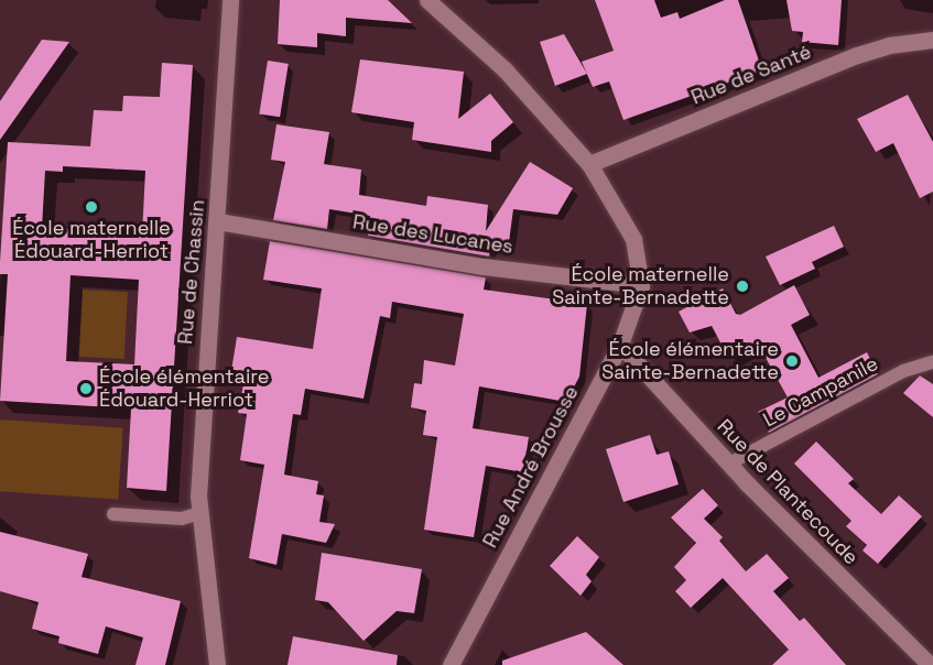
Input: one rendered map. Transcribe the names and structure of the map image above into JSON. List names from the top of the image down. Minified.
{"streets":{"street":["Rue de Santé","Rue des Lucanes","Rue de Chassin","Rue André Brousse","Rue de Plantecoude"],"lane":["Le Campanile"]},"crossings":[["Rue des Lucanes","Rue de Chassin"],["Rue des Lucanes","Rue André Brousse"],["Le Campanile","Rue de Plantecoude"],["Rue André Brousse","Rue de Plantecoude"]],"places":["École maternelle Édouard-Herriot","École maternelle Sainte-Bernadette","École élémentaire Sainte-Bernadette","École élémentaire Édouard-Herriot"]}
